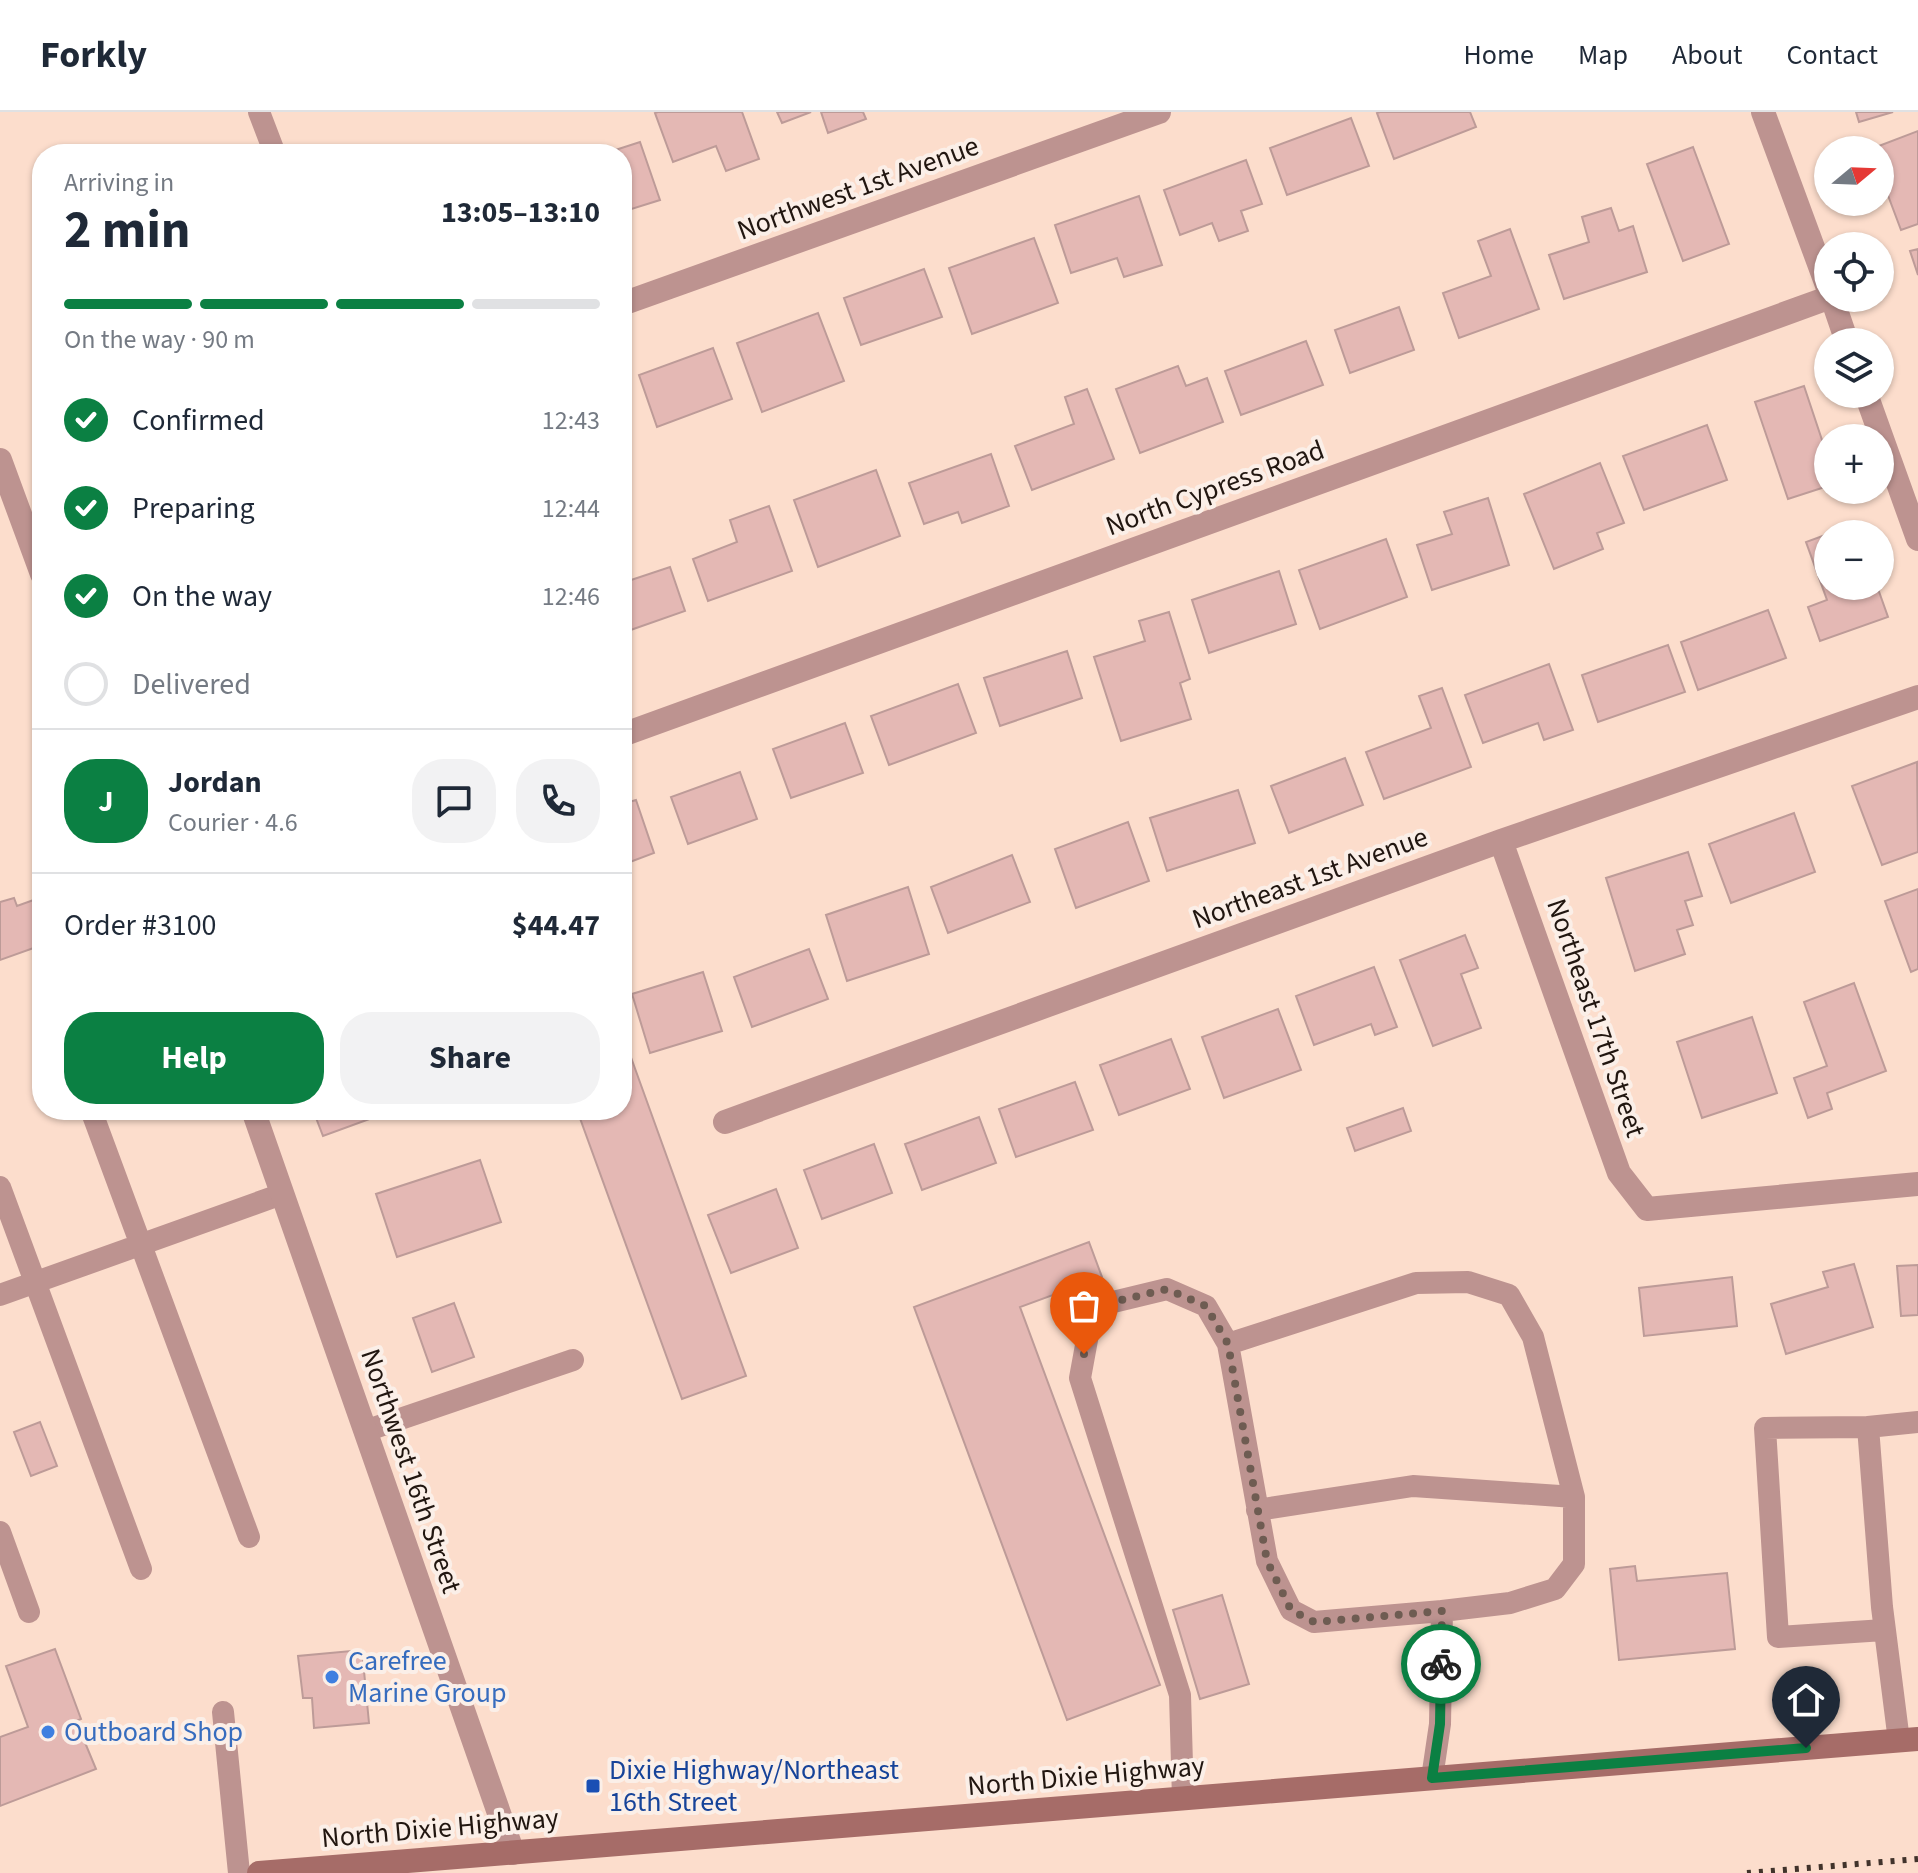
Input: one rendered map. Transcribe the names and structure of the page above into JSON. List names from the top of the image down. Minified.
{"streets":{"main road":["North Dixie Highway"],"street":["Northwest 1st Avenue","North Cypress Road","Northeast 1st Avenue","Northeast 17th Street","Northwest 16th Street"]},"crossings":[["Northeast 1st Avenue","Northeast 17th Street"],["Northwest 16th Street","North Dixie Highway"]],"places":{"other":["Carefree Marine Group","Outboard Shop"],"transit":["Dixie Highway/Northeast 16th Street"]},"north":"right","page":{"header":"Forkly","nav":["Home","Map","About","Contact"],"map_buttons":["+","−"],"heading":["2 min","Arriving in","13:05–13:10"],"panel":["Jordan","Courier · 4.6","Order #3100","$44.47"],"bar":"On the way · 90 m","list":[["Confirmed","12:43"],["Preparing","12:44"],["On the way","12:46"],"Delivered"],"round":"J","buttons":["Help","Share"]}}
